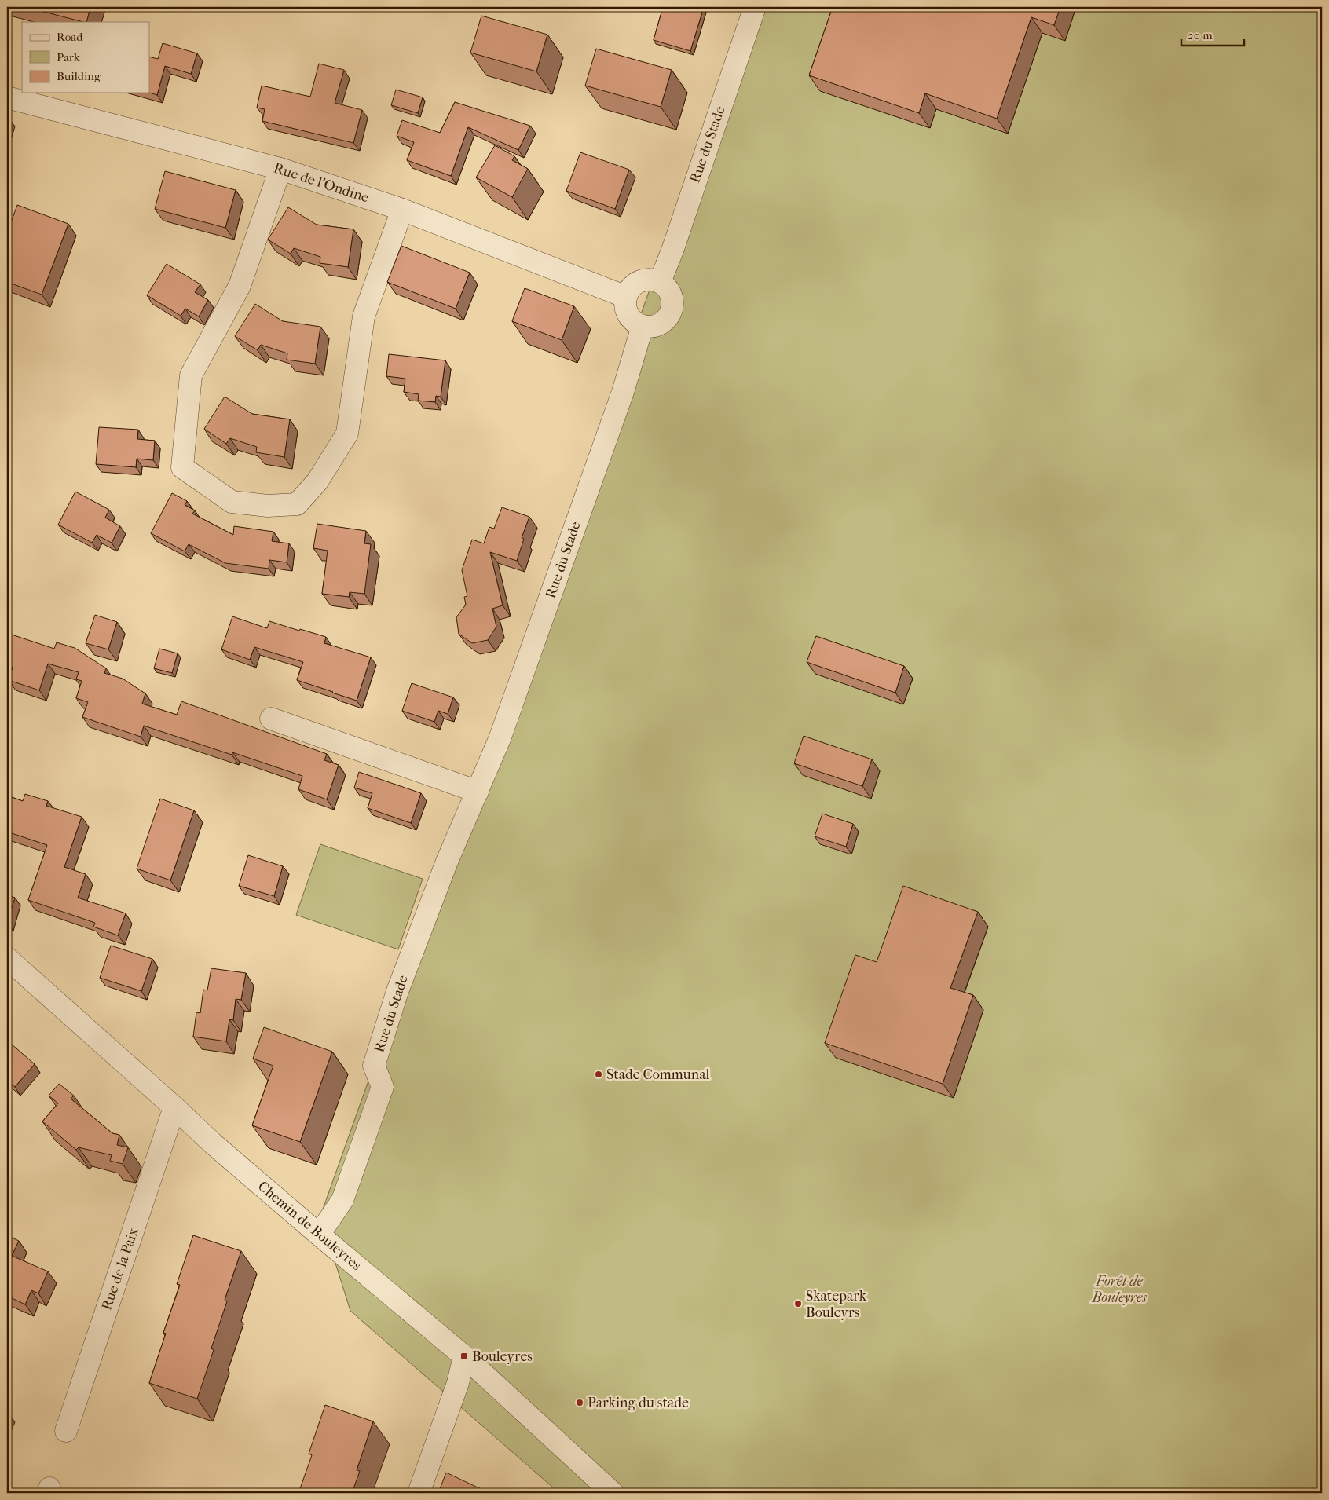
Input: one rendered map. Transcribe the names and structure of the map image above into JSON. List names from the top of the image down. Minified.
{"streets":{"street":["Rue du Stade","Rue de l'Ondine","Chemin de Bouleyres","Rue de la Paix"]},"crossings":[["Rue du Stade","Rue de l'Ondine"],["Rue du Stade","Chemin de Bouleyres"],["Chemin de Bouleyres","Rue de la Paix"]],"parks":["Forêt de Bouleyres"],"places":{"other":["Stade Communal","Skatepark Bouleyrs","Parking du stade"],"transit":["Bouleyres"]},"legend":["Road","Park","Building"],"scale_bar":"20 m"}
